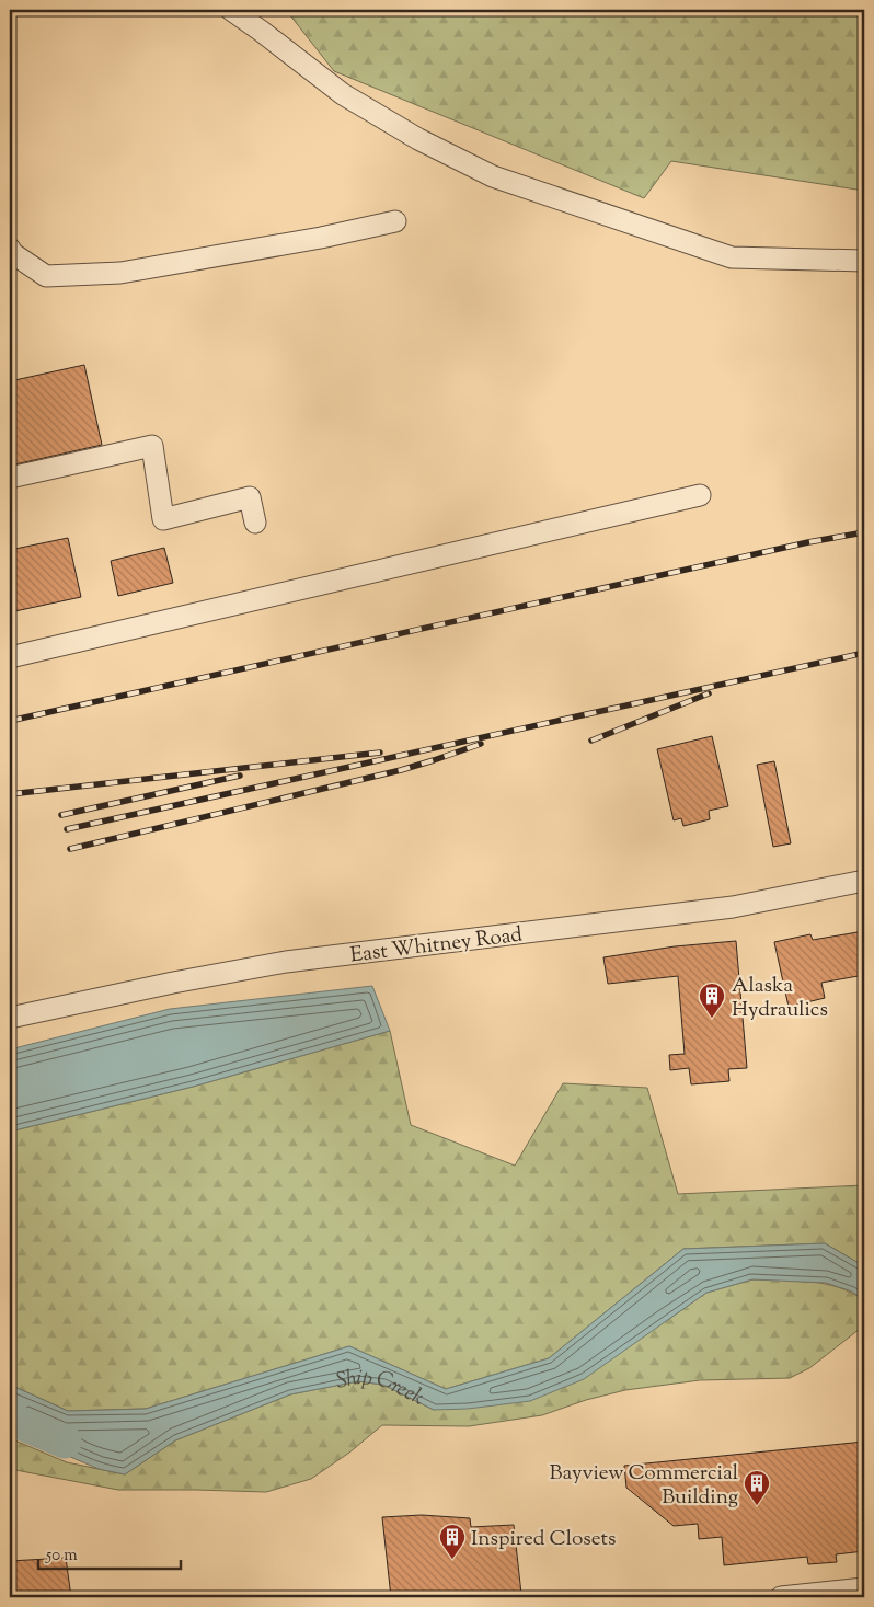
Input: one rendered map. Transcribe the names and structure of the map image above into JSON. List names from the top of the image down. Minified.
{"streets":{"street":["East Whitney Road"]},"water":["Ship Creek"],"places":{"building":["Alaska Hydraulics","Bayview Commercial Building","Inspired Closets"]},"scale_bar":"50 m"}
